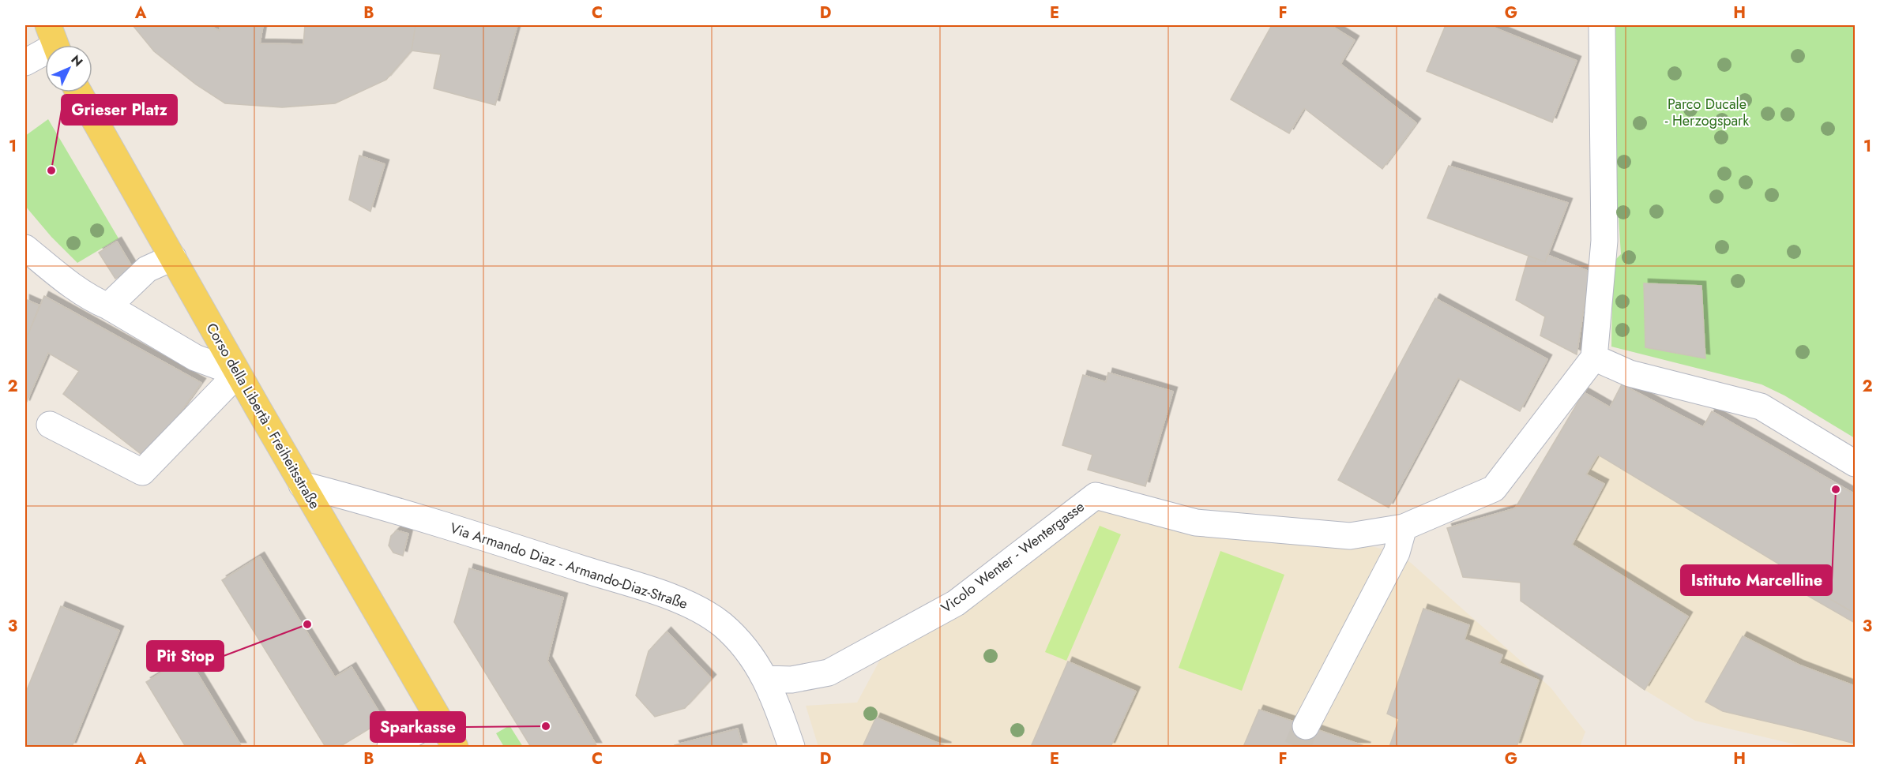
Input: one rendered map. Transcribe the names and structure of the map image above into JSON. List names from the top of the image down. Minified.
{"streets":{"main road":["Corso della Libertà - Freiheitsstraße"],"street":["Vicolo Wenter - Wentergasse","Via Armando Diaz - Armando-Diaz-Straße"]},"crossings":[["Corso della Libertà - Freiheitsstraße","Via Armando Diaz - Armando-Diaz-Straße"],["Vicolo Wenter - Wentergasse","Via Armando Diaz - Armando-Diaz-Straße"]],"parks":["Parco Ducale - Herzogspark"],"places":["Grieser Platz","Istituto Marcelline","Pit Stop","Sparkasse"],"north":"top right","grid":{"columns":["A","B","C","D","E","F","G","H"],"rows":["1","2","3"]}}
